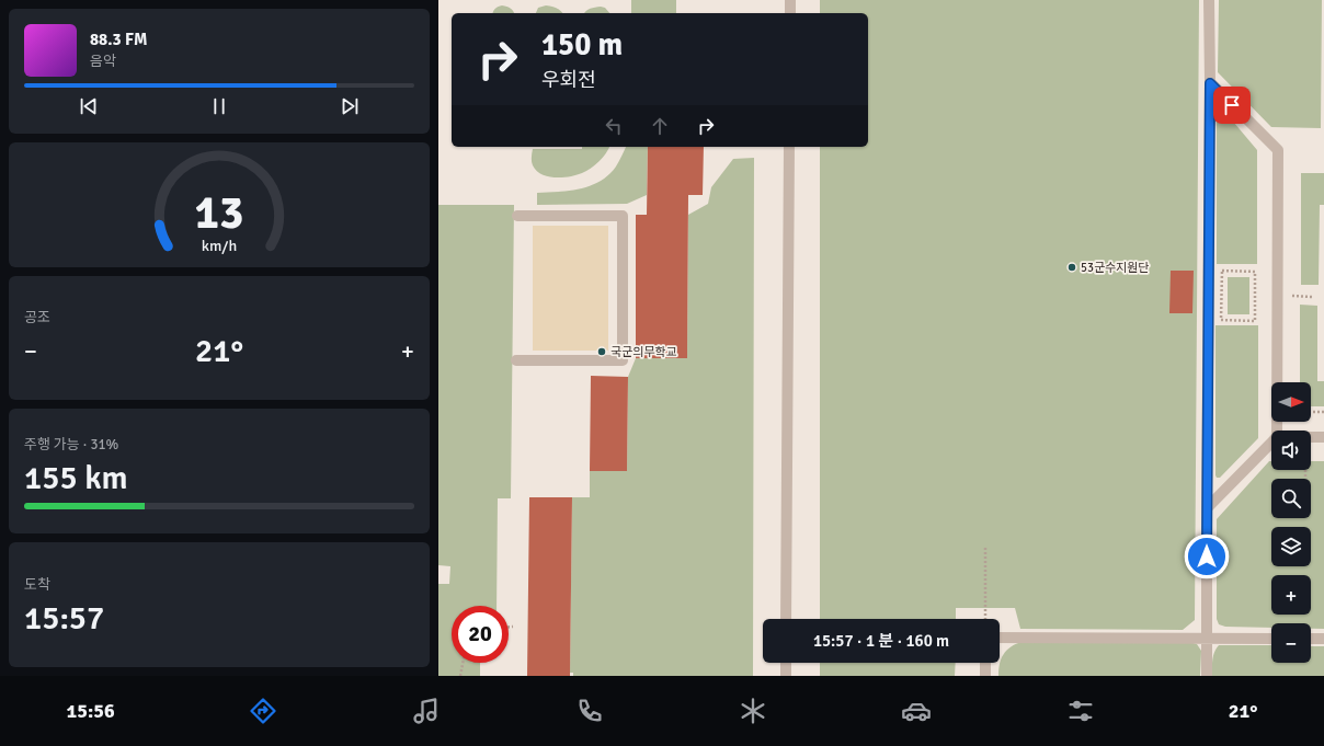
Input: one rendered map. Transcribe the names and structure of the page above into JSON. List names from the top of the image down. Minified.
{"places":["53군수지원단","국군의무학교"],"north":"right","page":{"turn":["150 m","우회전"],"song":["88.3 FM","음악"],"tile":["공조",["주행 가능 · 31%","155 km"],["도착","15:57"]],"heat":["−","21°","+"],"map_buttons":["+","−"],"limit":"20","trip":"15:57 · 1 분 · 160 m","tabs":["15:56","21°"],"gauge":["13","km/h"]}}
